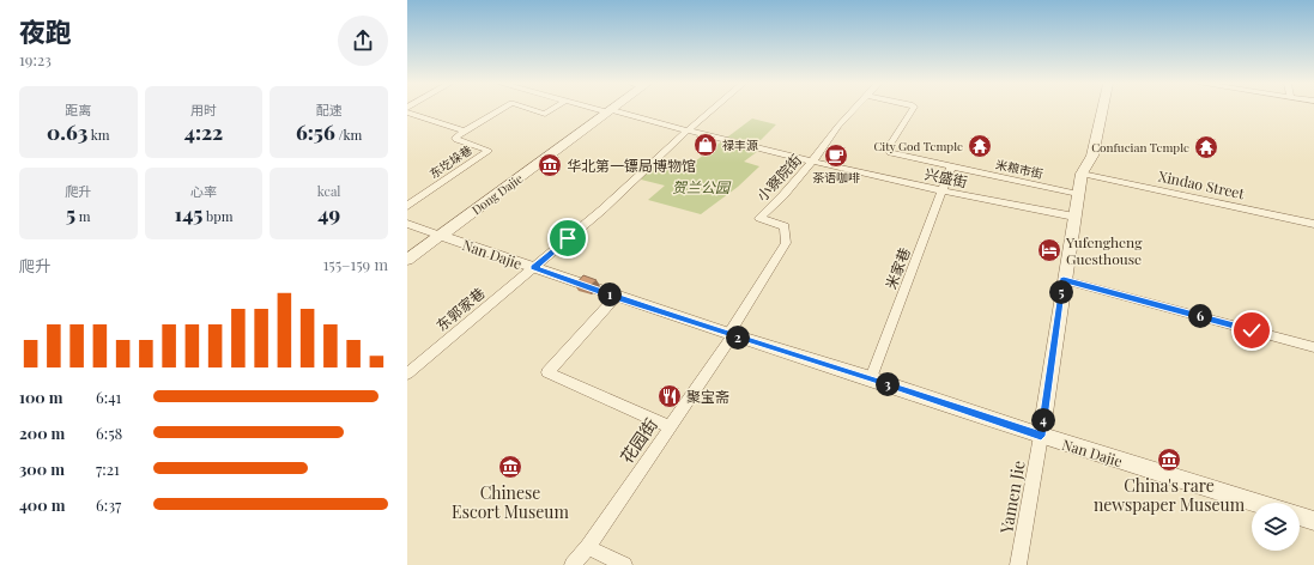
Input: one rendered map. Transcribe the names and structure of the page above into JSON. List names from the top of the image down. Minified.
{"streets":{"street":["东圪垛巷","米粮市街","小察院街","兴盛街","Xindao Street","Dong Dajie","Nan Dajie","米家巷","东郭家巷","花园街","Yamen Jie"]},"crossings":[["米粮市街","米家巷"],["小察院街","兴盛街"],["小察院街","Nan Dajie"],["小察院街","花园街"],["兴盛街","Dong Dajie"],["兴盛街","米家巷"],["兴盛街","东郭家巷"],["Dong Dajie","Nan Dajie"],["Nan Dajie","米家巷"],["Nan Dajie","东郭家巷"],["Nan Dajie","花园街"],["Nan Dajie","Yamen Jie"]],"parks":["贺兰公园"],"places":{"shop":["禄丰源"],"temple":["City God Temple","Confucian Temple"],"cafe":["茶语咖啡"],"museum":["华北第一镖局博物馆","China's rare newspaper Museum","Chinese Escort Museum"],"hotel":["Yufengheng Guesthouse"],"restaurant":["聚宝斋"]},"page":{"heading":["夜跑","19:23"],"stats":[["距离","0.63 km"],["用时","4:22"],["配速","6:56 /km"],["爬升","5 m"],["心率","145 bpm"],["kcal","49"]],"chart":["爬升","155–159 m"],"pins":["5","1","6","2","3","4"],"list":[{"name":"100 m","note":"6:41"},{"name":"200 m","note":"6:58"},{"name":"300 m","note":"7:21"},{"name":"400 m","note":"6:37"}]}}
